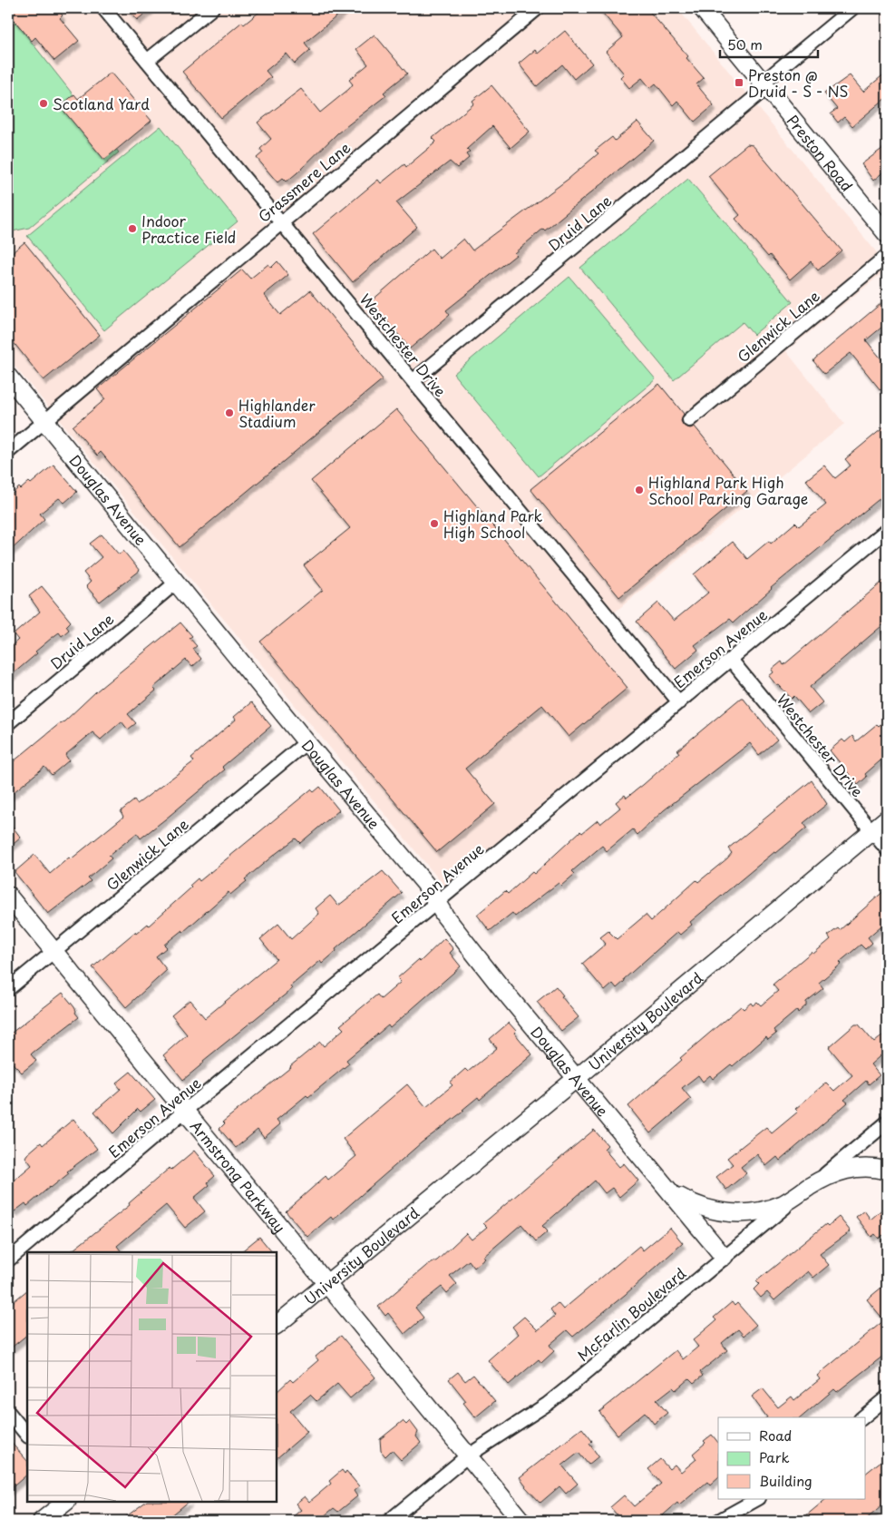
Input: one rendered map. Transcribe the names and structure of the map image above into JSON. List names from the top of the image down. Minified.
{"streets":{"street":["Preston Road","Grassmere Lane","Druid Lane","Glenwick Lane","Westchester Drive","Douglas Avenue","Emerson Avenue","University Boulevard","Armstrong Parkway","McFarlin Boulevard"]},"crossings":[["Preston Road","Druid Lane"],["Grassmere Lane","Westchester Drive"],["Grassmere Lane","Douglas Avenue"],["Druid Lane","Westchester Drive"],["Druid Lane","Douglas Avenue"],["Glenwick Lane","Douglas Avenue"],["Glenwick Lane","Armstrong Parkway"],["Westchester Drive","Emerson Avenue"],["Westchester Drive","University Boulevard"],["Douglas Avenue","Emerson Avenue"],["Douglas Avenue","University Boulevard"],["Douglas Avenue","McFarlin Boulevard"],["Emerson Avenue","Armstrong Parkway"],["University Boulevard","Armstrong Parkway"],["Armstrong Parkway","McFarlin Boulevard"]],"places":{"transit":["Preston @ Druid - S - NS"],"other":["Scotland Yard","Indoor Practice Field","Highlander Stadium","Highland Park High School Parking Garage","Highland Park High School"]},"legend":["Road","Park","Building"],"scale_bar":"50 m"}
